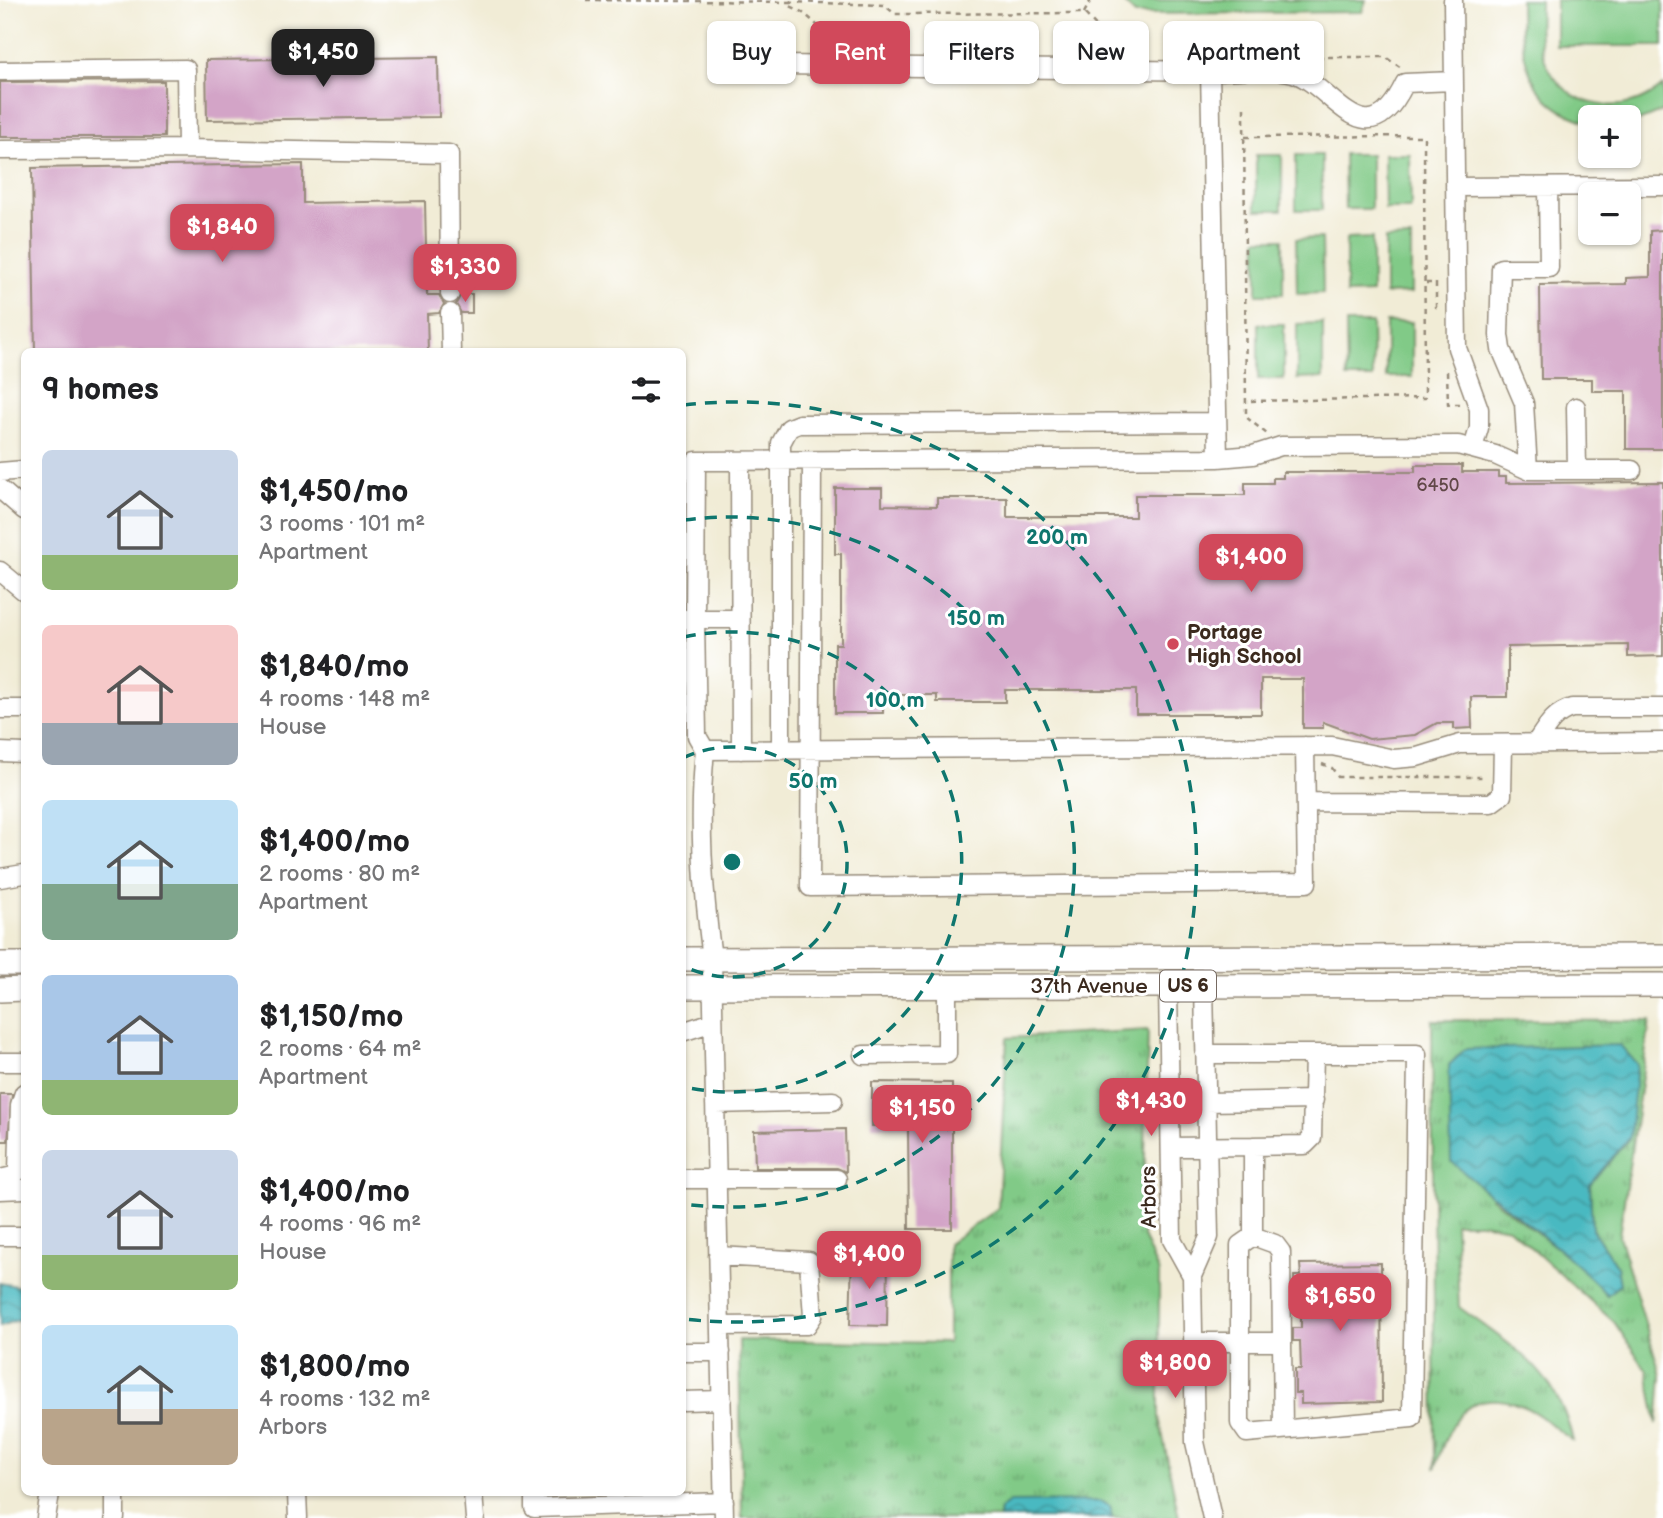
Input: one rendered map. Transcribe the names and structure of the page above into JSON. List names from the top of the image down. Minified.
{"streets":{"main road":["37th Avenue","US 6"],"street":["Arbors"]},"crossings":[["37th Avenue","Arbors"]],"places":["Portage High School"],"house_numbers":["6450"],"page":{"chip":["Buy","Rent","Filters","New","Apartment"],"price":["$1,450","$1,840","$1,330","$1,400","$1,430","$1,150","$1,400","$1,650","$1,800"],"map_buttons":["+","−"],"heading":"9 homes","list":[{"name":"$1,450/mo","note":"3 rooms · 101 m² · Apartment"},{"name":"$1,840/mo","note":"4 rooms · 148 m² · House"},{"name":"$1,400/mo","note":"2 rooms · 80 m² · Apartment"},{"name":"$1,150/mo","note":"2 rooms · 64 m² · Apartment"},{"name":"$1,400/mo","note":"4 rooms · 96 m² · House"},{"name":"$1,800/mo","note":"4 rooms · 132 m² · Arbors"}]},"rings":["200 m","150 m","100 m","50 m"]}
